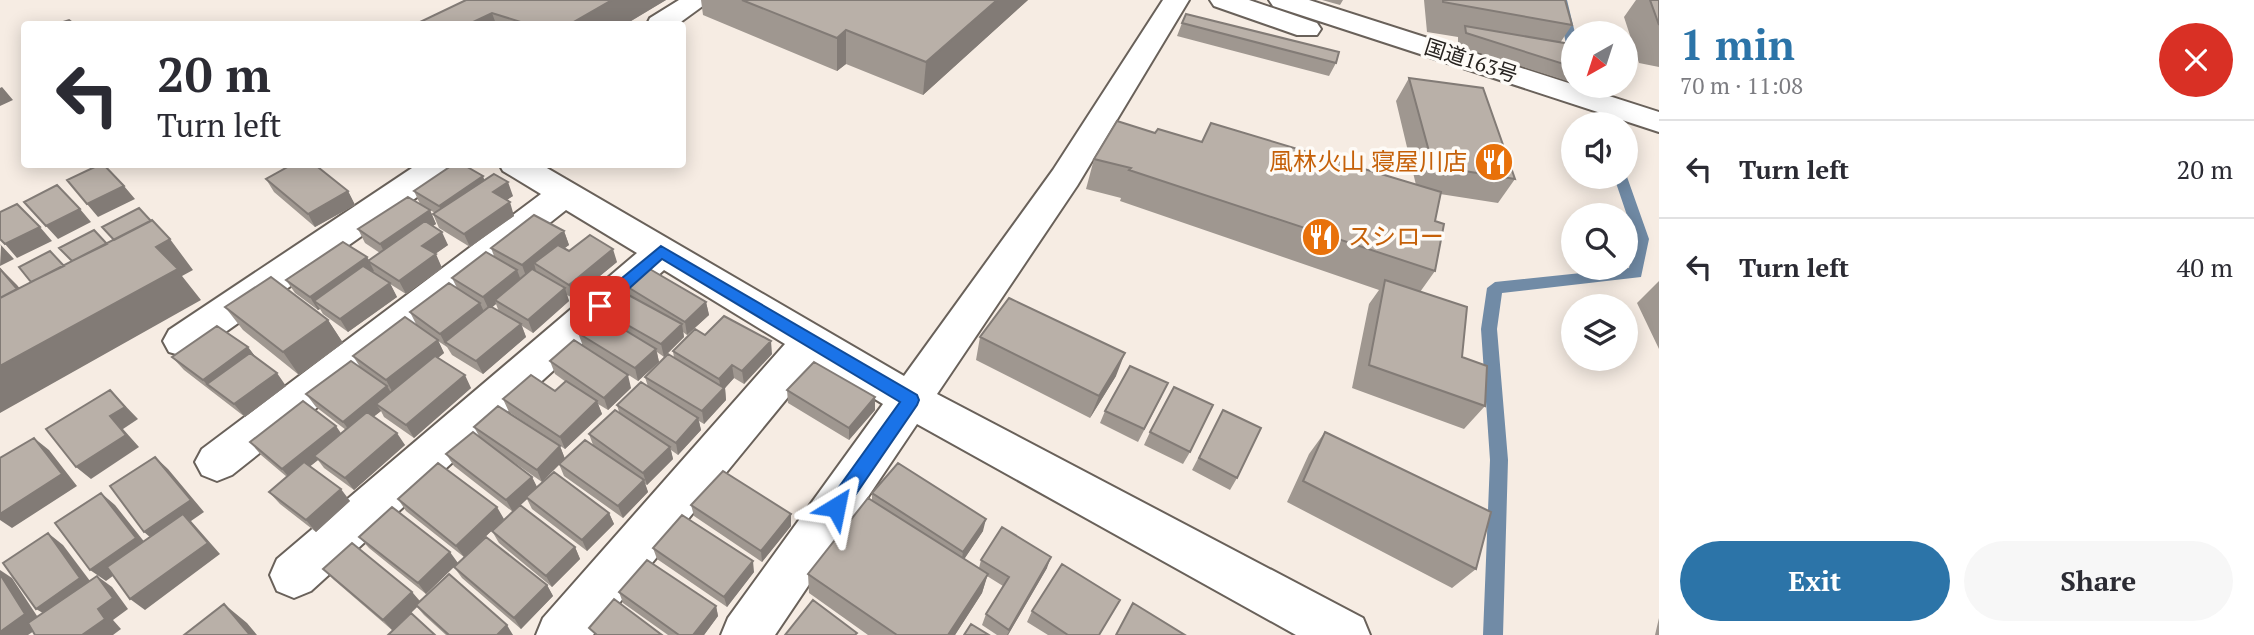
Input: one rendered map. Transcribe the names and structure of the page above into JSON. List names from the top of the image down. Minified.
{"streets":{"main road":["国道163号"]},"places":{"restaurant":["風林火山 寝屋川店","スシロー"]},"north":"bottom left","page":{"heading":["1 min","70 m · 11:08"],"turn":["20 m","Turn left"],"list":[{"name":"Turn left","value":"20 m"},{"name":"Turn left","value":"40 m"}],"buttons":["Exit","Share"]}}
